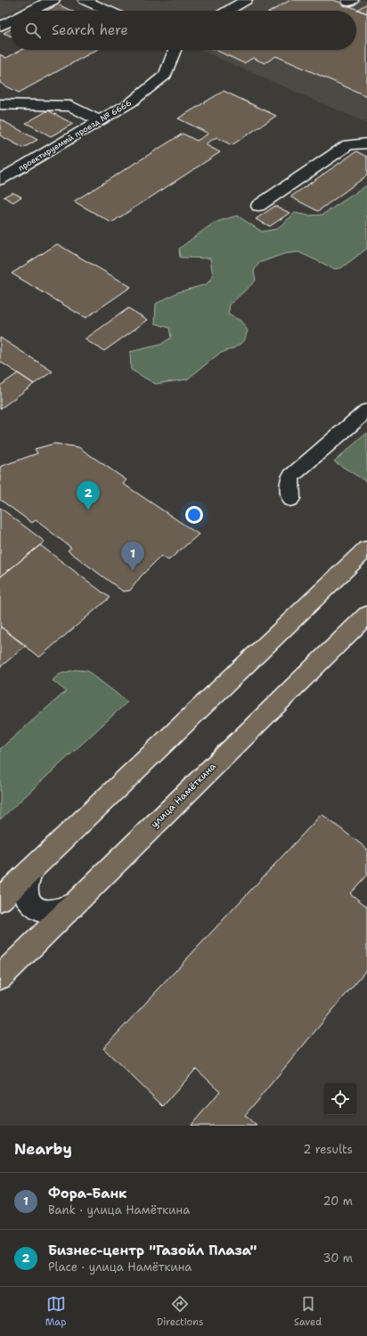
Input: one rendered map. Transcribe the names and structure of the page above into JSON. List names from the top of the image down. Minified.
{"streets":{"main road":["улица Намёткина"],"street":["проектируемый проезд № 6666"]},"page":{"search":"Search here","pins":["2","1"],"heading":["Nearby","2 results"],"list":[{"mark":"1","name":"Фора-Банк","note":"Bank · улица Намёткина","value":"20 m"},{"mark":"2","name":"Бизнес-центр \"Газойл Плаза\"","note":"Place · улица Намёткина","value":"30 m"}],"nav":["Map","Directions","Saved"]}}
